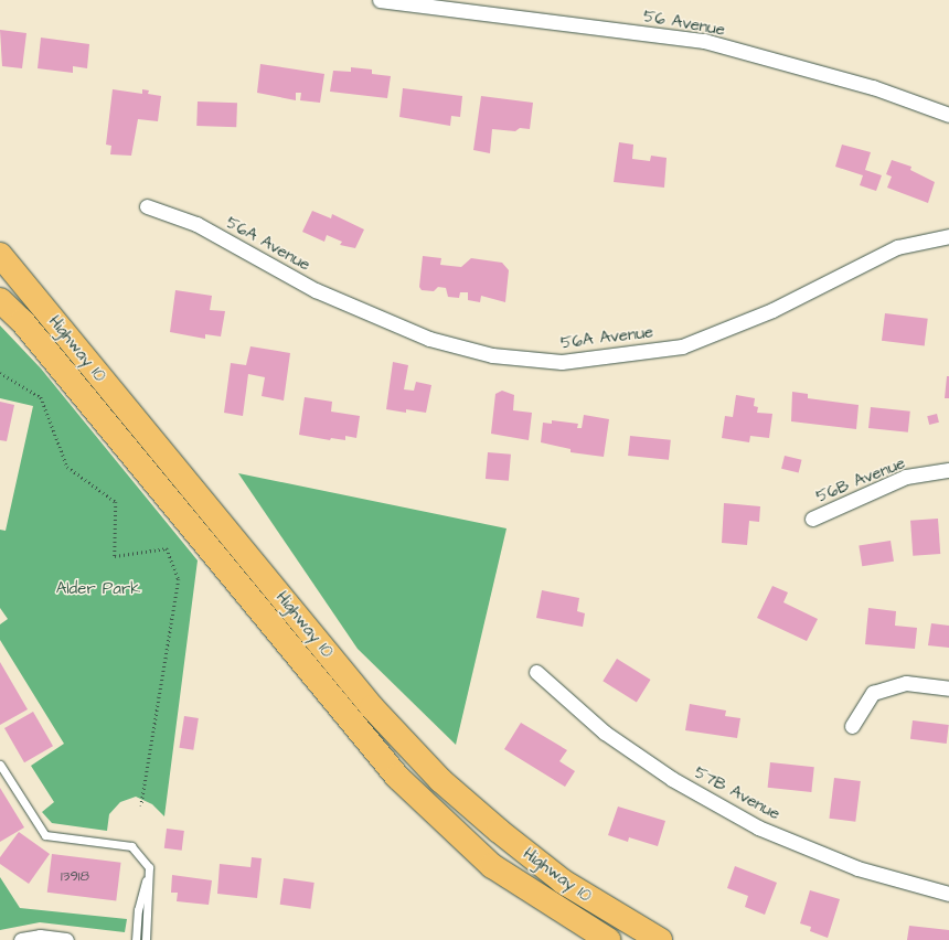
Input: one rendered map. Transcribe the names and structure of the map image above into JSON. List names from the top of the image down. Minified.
{"streets":{"highway":["Highway 10"],"street":["56 Avenue","56A Avenue","56B Avenue","57B Avenue"]},"parks":["Alder Park"],"house_numbers":["13918"]}
